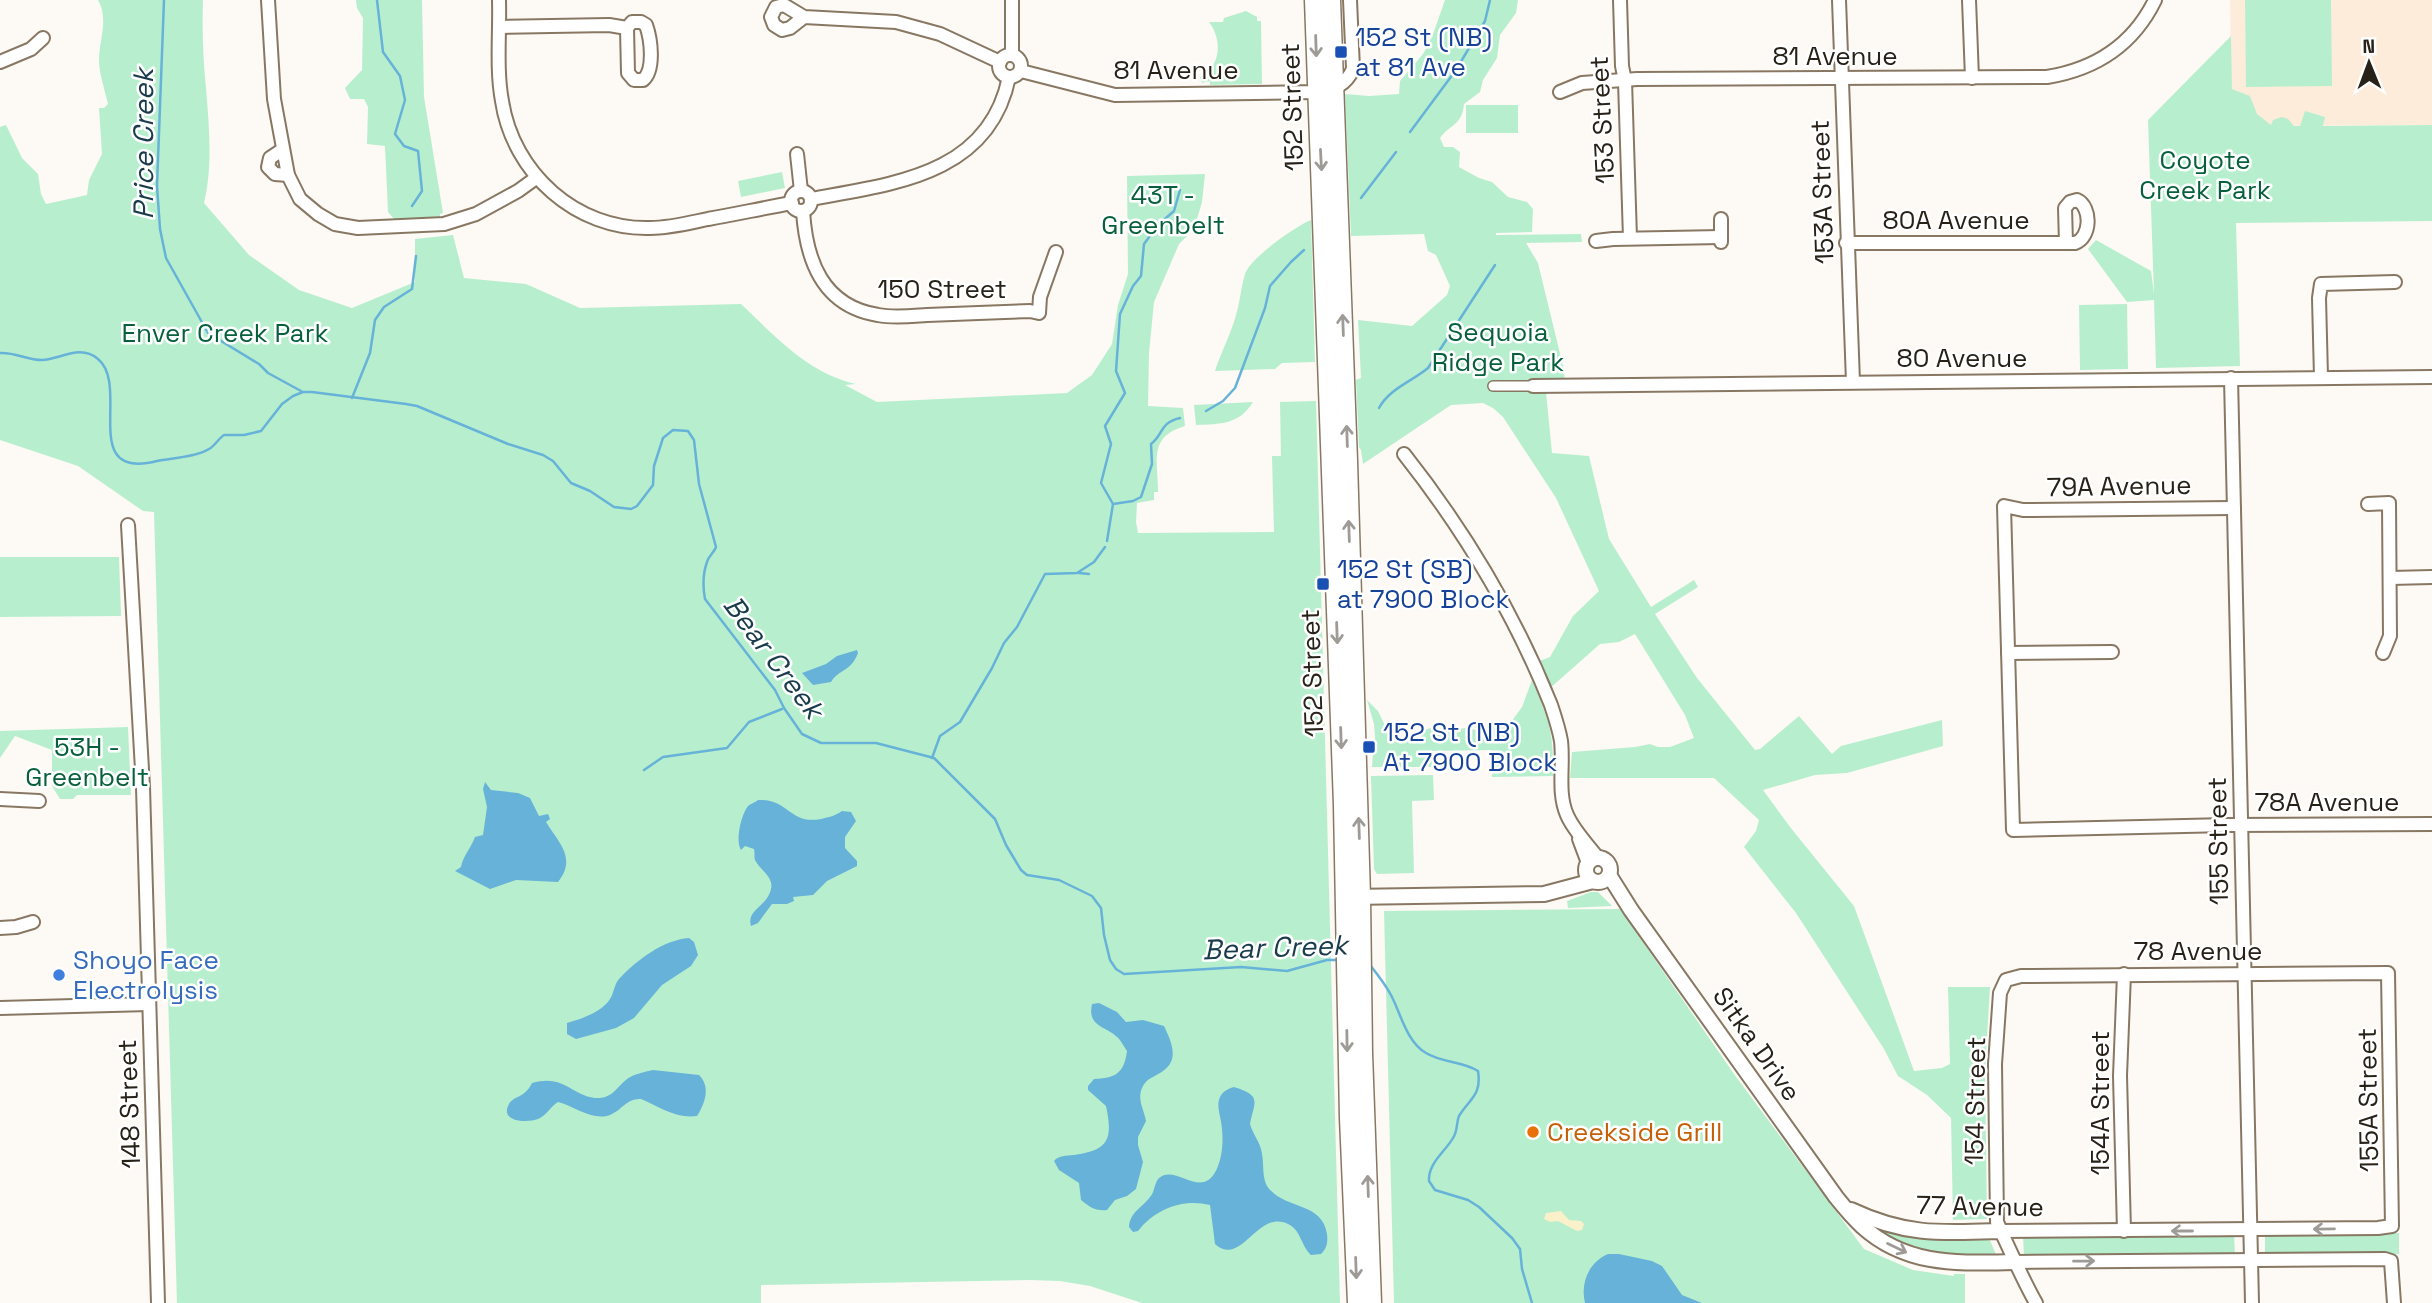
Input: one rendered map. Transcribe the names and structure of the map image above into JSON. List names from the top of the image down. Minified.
{"streets":{"main road":["152 Street"],"street":["81 Avenue","153 Street","153A Street","80A Avenue","150 Street","80 Avenue","79A Avenue","78A Avenue","155 Street","78 Avenue","Sitka Drive","155A Street","154 Street","154A Street","148 Street","77 Avenue"]},"crossings":[["81 Avenue","152 Street"],["81 Avenue","153 Street"],["81 Avenue","153A Street"],["153A Street","80A Avenue"],["153A Street","80 Avenue"],["80 Avenue","155 Street"],["79A Avenue","78A Avenue"],["79A Avenue","155 Street"],["78A Avenue","155 Street"],["155 Street","78 Avenue"],["155 Street","77 Avenue"],["78 Avenue","155A Street"],["78 Avenue","154 Street"],["78 Avenue","154A Street"],["Sitka Drive","77 Avenue"],["155A Street","77 Avenue"],["154 Street","77 Avenue"],["154A Street","77 Avenue"]],"water":["Price Creek","Bear Creek"],"parks":["Coyote Creek Park","43T - Greenbelt","Sequoia Ridge Park","Enver Creek Park","53H - Greenbelt"],"places":{"transit":["152 St (NB) at 81 Ave","152 St (SB) at 7900 Block","152 St (NB) At 7900 Block"],"other":["Shoyo Face Electrolysis","Creekside Grill"]},"north":"top"}
